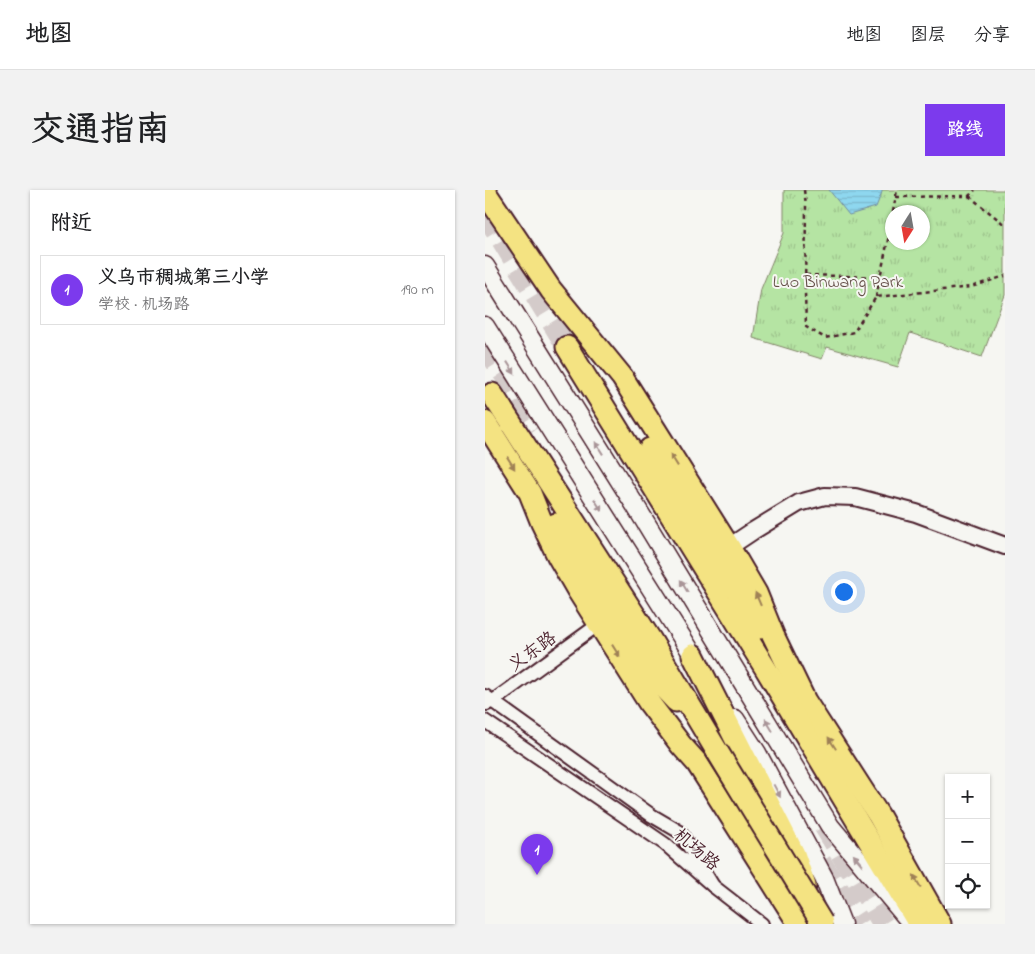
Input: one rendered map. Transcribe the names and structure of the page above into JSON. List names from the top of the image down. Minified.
{"streets":{"street":["义东路","机场路"]},"crossings":[["义东路","机场路"]],"parks":["Luo Binwang Park"],"north":"bottom","page":{"header":"地图","nav":["地图","图层","分享"],"title":"交通指南","buttons":"路线","heading":"附近","list":[{"mark":"1","name":"义乌市稠城第三小学","note":"学校 · 机场路","value":"190 m"}],"map_buttons":["+","−"],"pins":"1"}}
